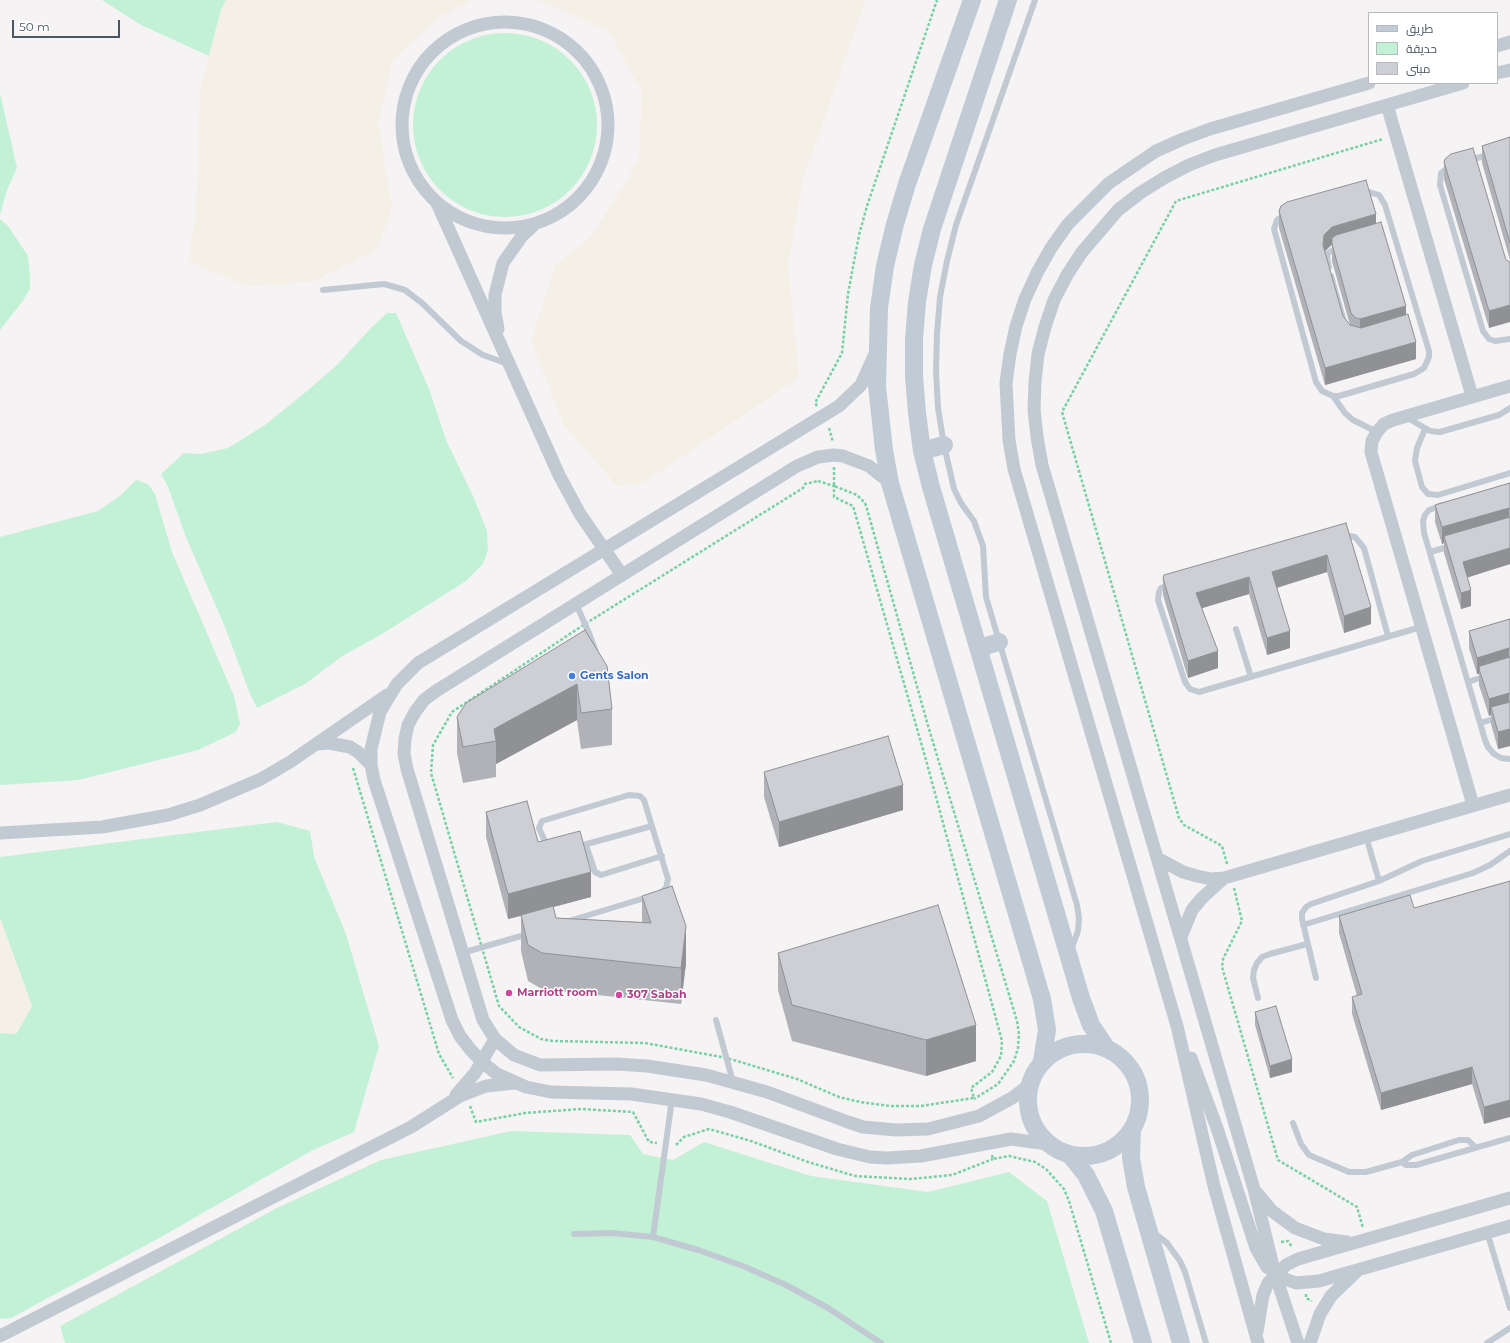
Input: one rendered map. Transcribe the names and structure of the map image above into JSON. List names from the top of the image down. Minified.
{"places":["Gents Salon","Marriott room","307 Sabah"],"legend":["طريق","حديقة","مبنى"],"scale_bar":"50 m"}
